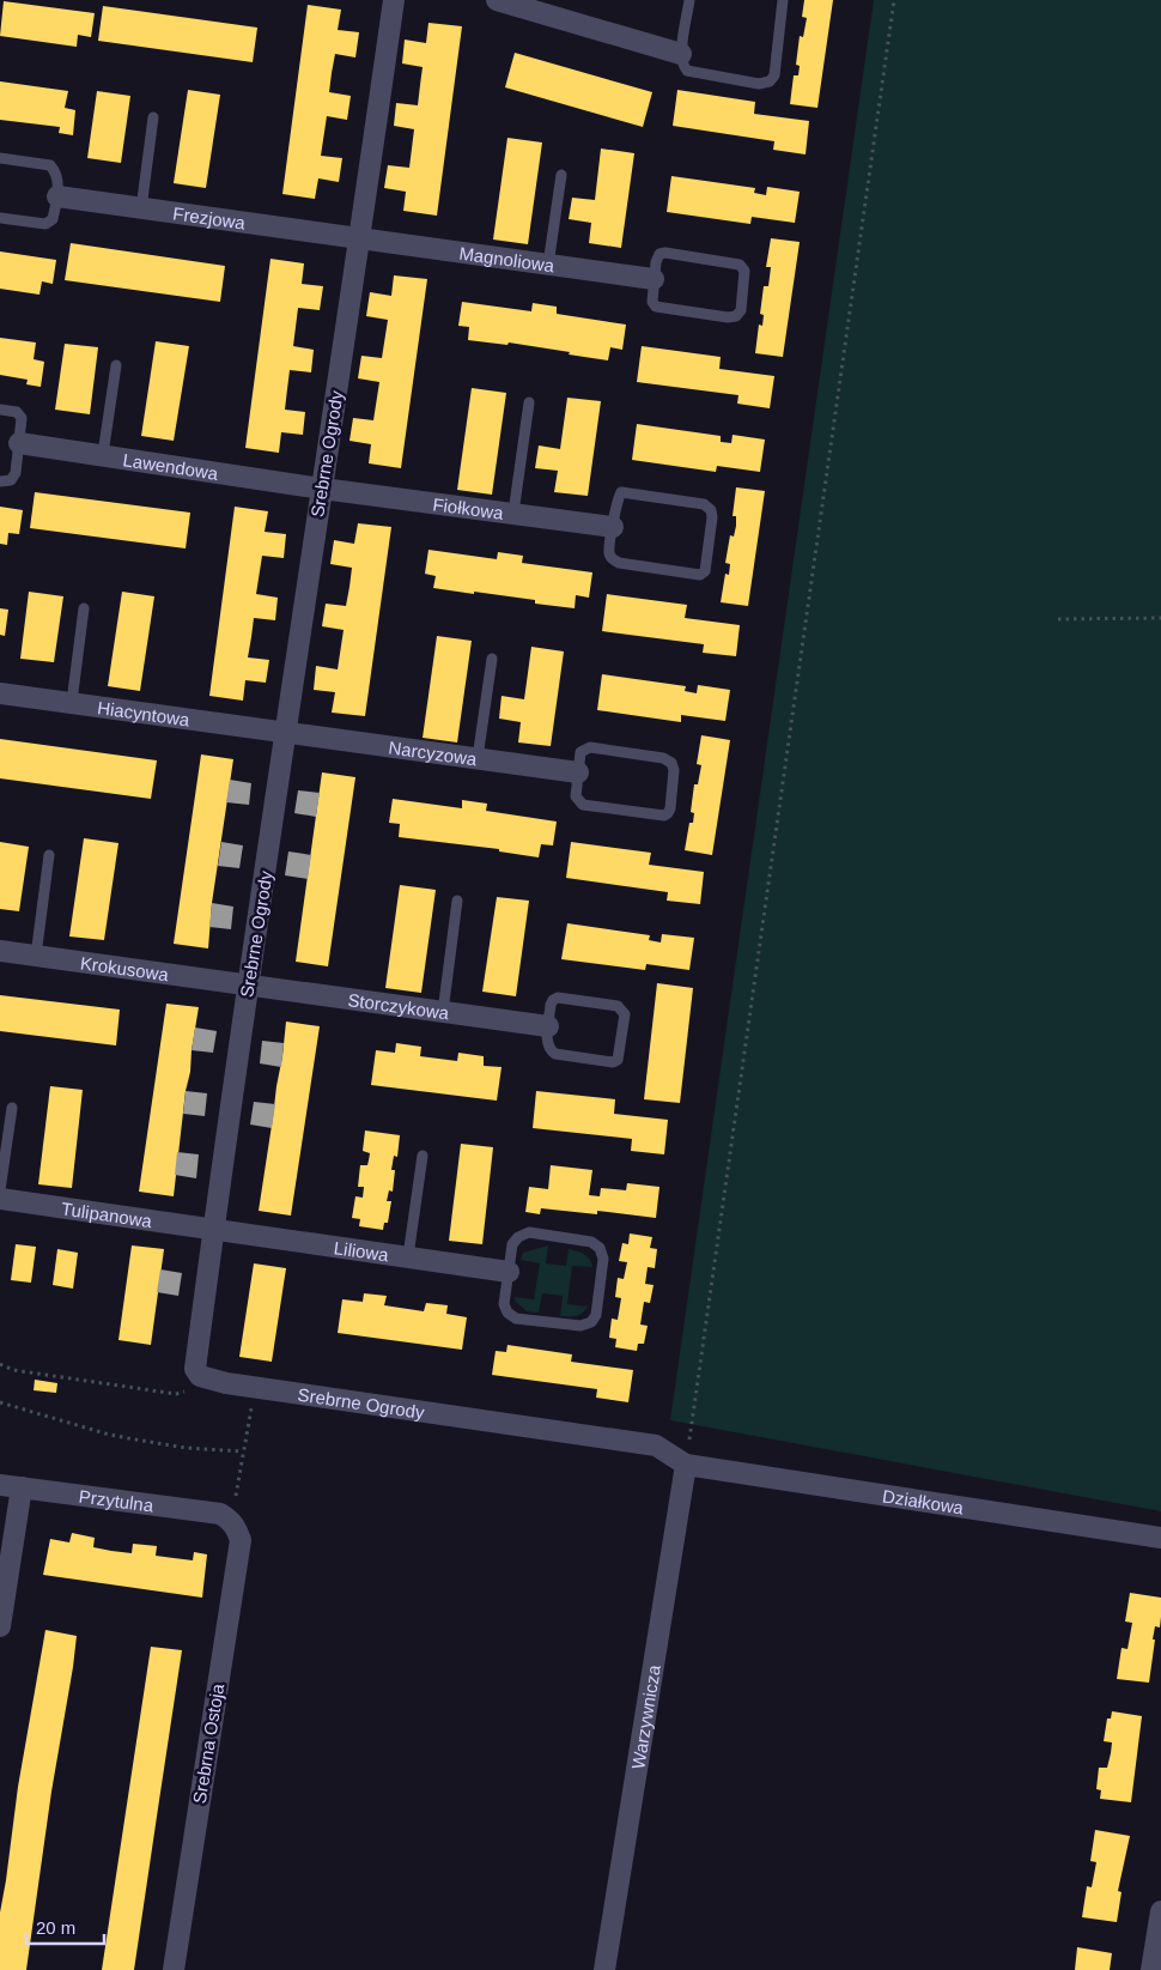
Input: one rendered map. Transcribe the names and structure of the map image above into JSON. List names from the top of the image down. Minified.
{"streets":{"street":["Frezjowa","Magnoliowa","Srebrne Ogrody","Lawendowa","Fiołkowa","Hiacyntowa","Narcyzowa","Krokusowa","Storczykowa","Tulipanowa","Liliowa","Przytulna","Działkowa","Warzywnicza","Srebrna Ostoja"]},"crossings":[["Frezjowa","Magnoliowa"],["Frezjowa","Srebrne Ogrody"],["Magnoliowa","Srebrne Ogrody"],["Srebrne Ogrody","Lawendowa"],["Srebrne Ogrody","Fiołkowa"],["Srebrne Ogrody","Hiacyntowa"],["Srebrne Ogrody","Narcyzowa"],["Srebrne Ogrody","Krokusowa"],["Srebrne Ogrody","Storczykowa"],["Srebrne Ogrody","Tulipanowa"],["Srebrne Ogrody","Liliowa"],["Srebrne Ogrody","Działkowa"],["Srebrne Ogrody","Warzywnicza"],["Lawendowa","Fiołkowa"],["Hiacyntowa","Narcyzowa"],["Krokusowa","Storczykowa"],["Tulipanowa","Liliowa"],["Przytulna","Srebrna Ostoja"],["Działkowa","Warzywnicza"]],"scale_bar":"20 m"}
